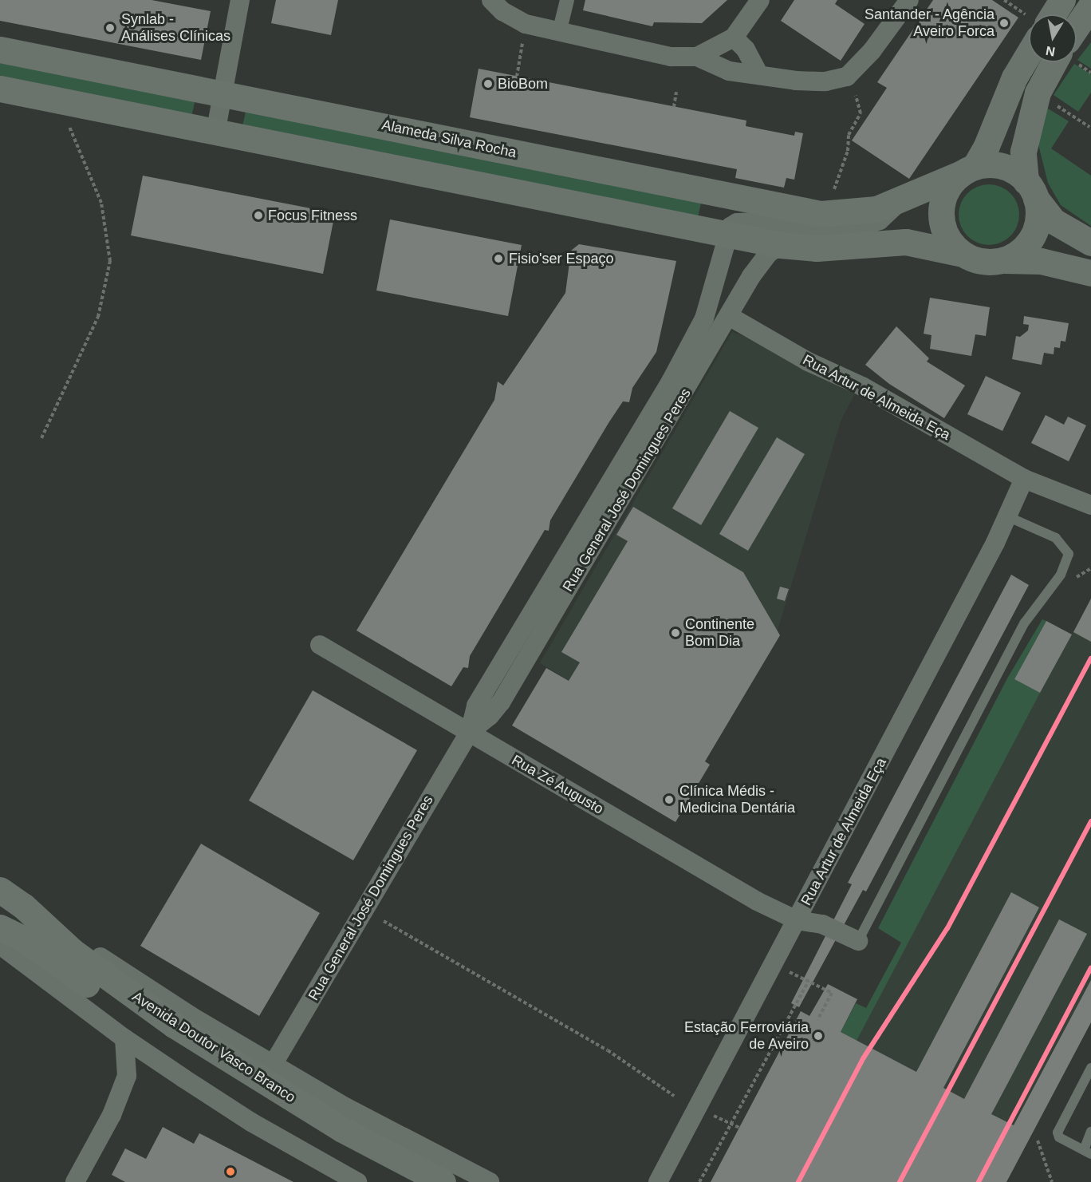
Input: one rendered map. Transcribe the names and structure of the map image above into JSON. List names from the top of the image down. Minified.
{"streets":{"main road":["Alameda Silva Rocha","Avenida Doutor Vasco Branco"],"street":["Rua Artur de Almeida Eça","Rua General José Domingues Peres","Rua Zé Augusto"]},"crossings":[["Alameda Silva Rocha","Rua General José Domingues Peres"],["Rua Artur de Almeida Eça","Rua General José Domingues Peres"],["Rua Artur de Almeida Eça","Rua Zé Augusto"],["Rua General José Domingues Peres","Rua Zé Augusto"]],"places":["Santander - Agência Aveiro Forca","Synlab - Análises Clínicas","BioBom","Focus Fitness","Fisio'ser Espaço","Continente Bom Dia","Clínica Médis - Medicina Dentária","Estação Ferroviária de Aveiro"],"north":"bottom"}
